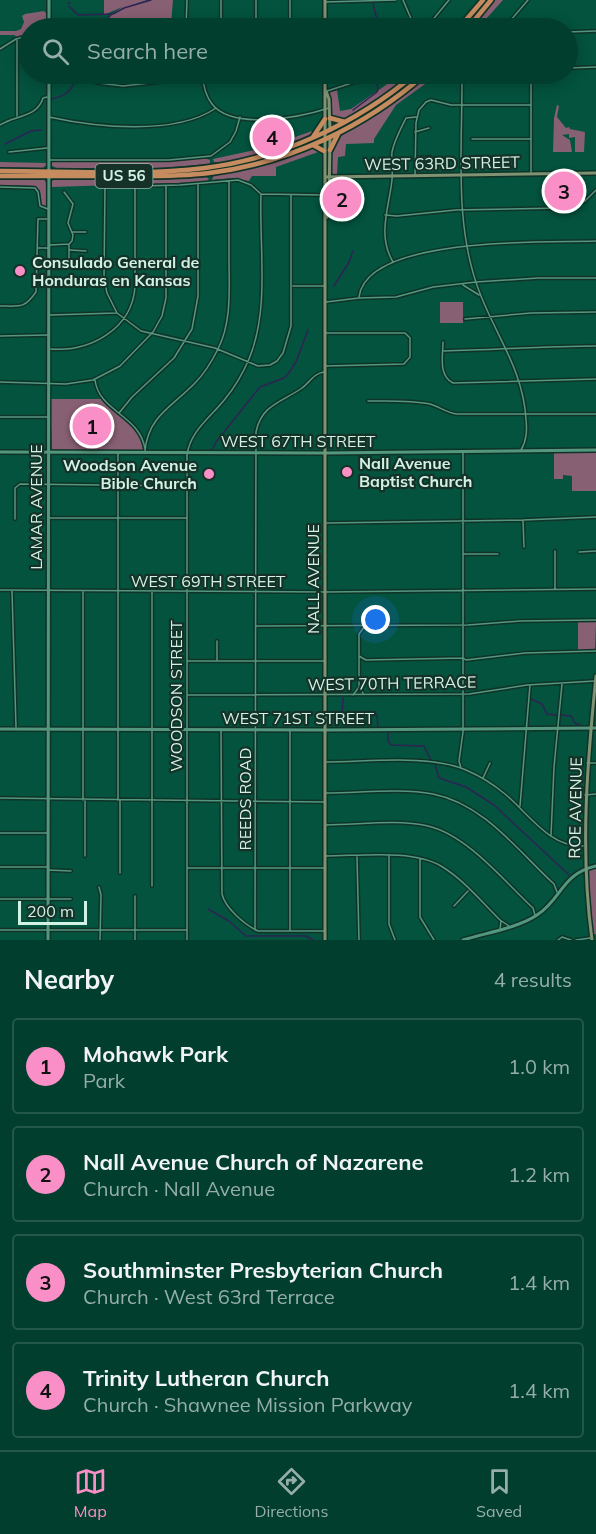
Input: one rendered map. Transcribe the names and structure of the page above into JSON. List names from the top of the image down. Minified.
{"streets":{"highway":["US 56"],"main road":["WEST 63RD STREET","NALL AVENUE","ROE AVENUE"],"street":["WEST 67TH STREET","LAMAR AVENUE","WEST 69TH STREET","WEST 70TH TERRACE","WOODSON STREET","WEST 71ST STREET","REEDS ROAD"]},"crossings":[["WEST 63RD STREET","NALL AVENUE"],["US 56","LAMAR AVENUE"],["US 56","NALL AVENUE"],["WEST 67TH STREET","LAMAR AVENUE"],["WEST 67TH STREET","NALL AVENUE"],["WEST 67TH STREET","WOODSON STREET"],["WEST 67TH STREET","REEDS ROAD"],["LAMAR AVENUE","WEST 69TH STREET"],["LAMAR AVENUE","WEST 71ST STREET"],["NALL AVENUE","WEST 69TH STREET"],["NALL AVENUE","WEST 70TH TERRACE"],["NALL AVENUE","WEST 71ST STREET"],["NALL AVENUE","REEDS ROAD"],["WEST 69TH STREET","WOODSON STREET"],["WEST 69TH STREET","REEDS ROAD"],["WEST 70TH TERRACE","WOODSON STREET"],["WEST 70TH TERRACE","REEDS ROAD"],["WEST 70TH TERRACE","ROE AVENUE"],["WOODSON STREET","WEST 71ST STREET"],["WEST 71ST STREET","REEDS ROAD"],["WEST 71ST STREET","ROE AVENUE"]],"places":["Consulado General de Honduras en Kansas","Nall Avenue Baptist Church","Woodson Avenue Bible Church"],"scale_bar":"200 m","page":{"search":"Search here","pins":["4","3","2","1"],"scale":"200 m","heading":["Nearby","4 results"],"list":[{"mark":"1","name":"Mohawk Park","note":"Park","value":"1.0 km"},{"mark":"2","name":"Nall Avenue Church of Nazarene","note":"Church · Nall Avenue","value":"1.2 km"},{"mark":"3","name":"Southminster Presbyterian Church","note":"Church · West 63rd Terrace","value":"1.4 km"},{"mark":"4","name":"Trinity Lutheran Church","note":"Church · Shawnee Mission Parkway","value":"1.4 km"}],"nav":["Map","Directions","Saved"]}}
